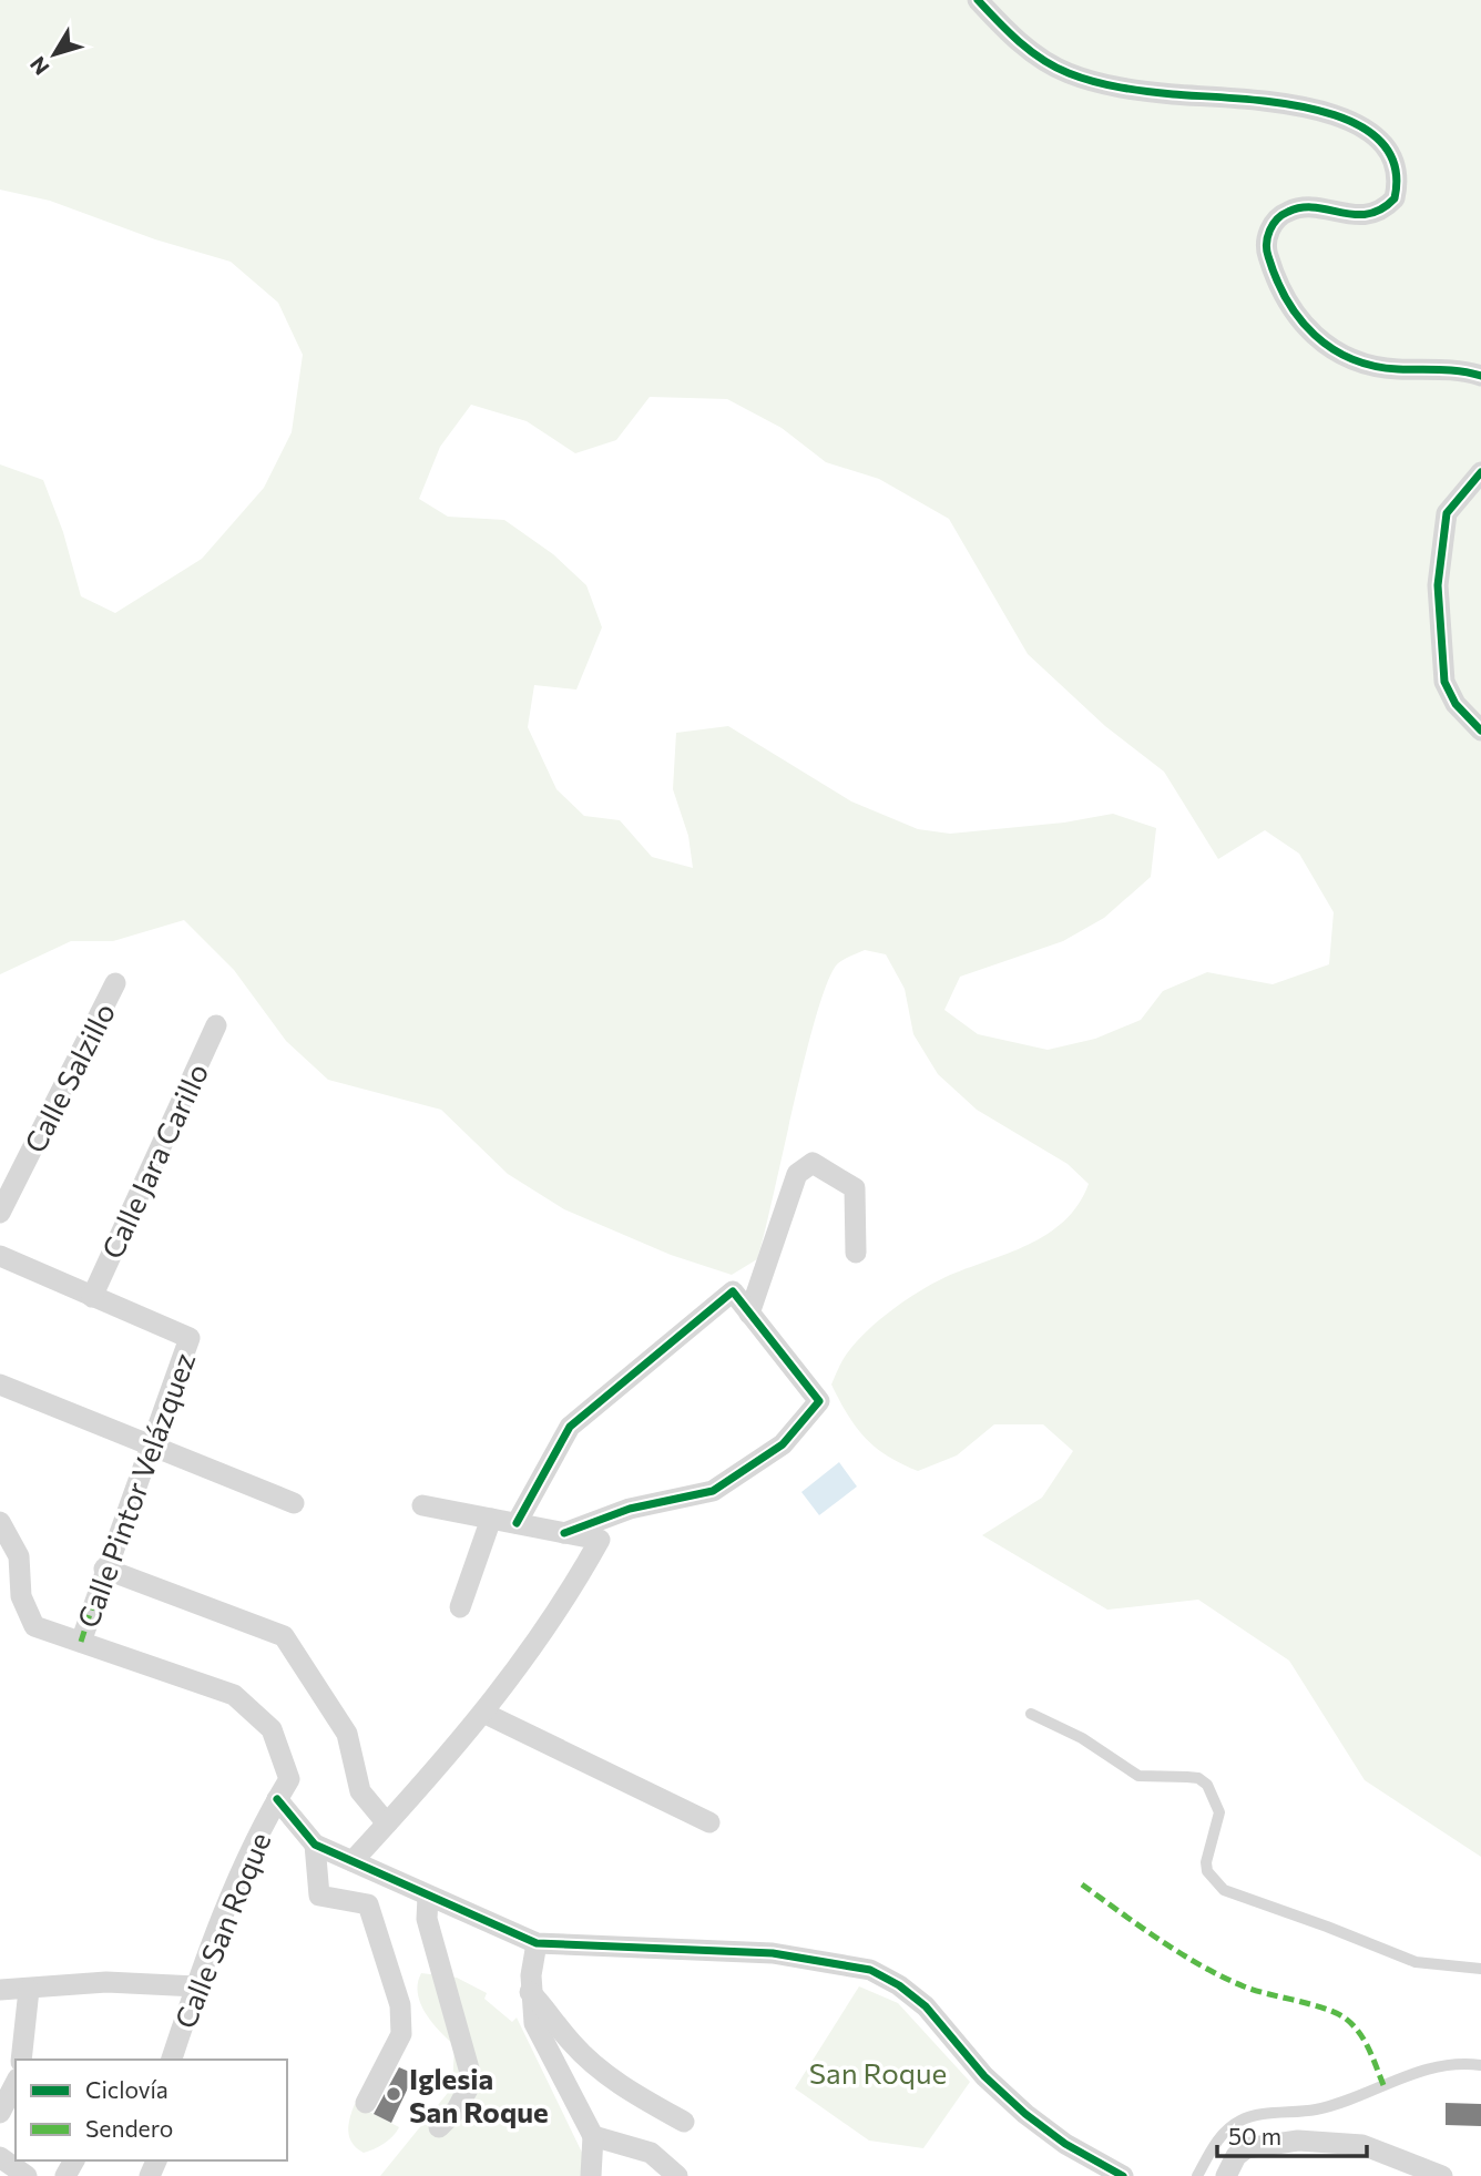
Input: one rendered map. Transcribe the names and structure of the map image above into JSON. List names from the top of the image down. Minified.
{"streets":{"street":["Calle Salzillo","Calle Jara Carillo","Calle Pintor Velázquez","Calle San Roque"]},"crossings":[["Calle Jara Carillo","Calle Pintor Velázquez"],["Calle Pintor Velázquez","Calle San Roque"]],"parks":["San Roque"],"places":["Iglesia San Roque"],"legend":["Ciclovía","Sendero"],"scale_bar":"50 m","north":"bottom left"}
